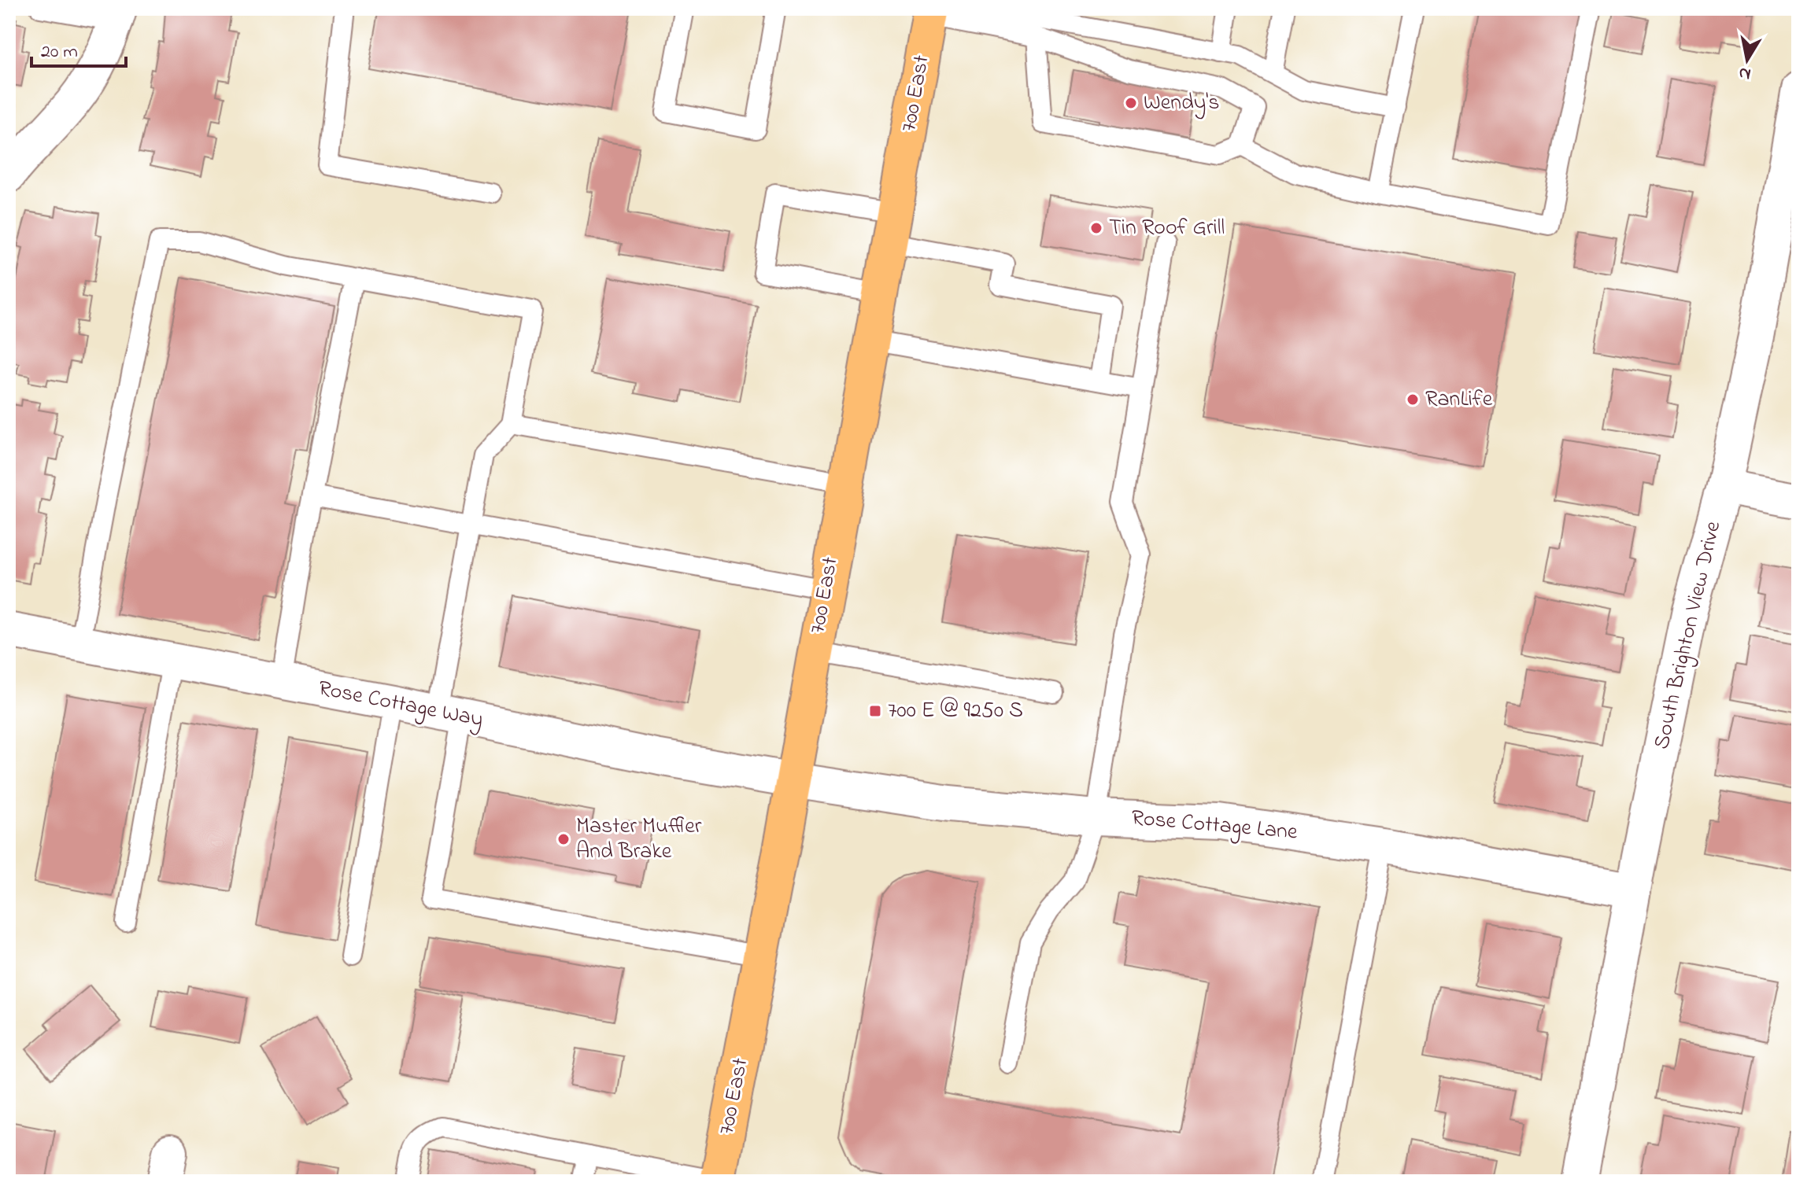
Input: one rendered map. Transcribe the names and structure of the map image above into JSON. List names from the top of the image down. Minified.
{"streets":{"main road":["700 East"],"street":["South Brighton View Drive","Rose Cottage Way","Rose Cottage Lane"]},"crossings":[["700 East","Rose Cottage Way"],["700 East","Rose Cottage Lane"],["South Brighton View Drive","Rose Cottage Lane"],["Rose Cottage Way","Rose Cottage Lane"]],"places":{"other":["Wendy's","Tin Roof Grill","RanLife","Master Muffler And Brake"],"transit":["700 E @ 9250 S"]},"scale_bar":"20 m","north":"bottom"}
